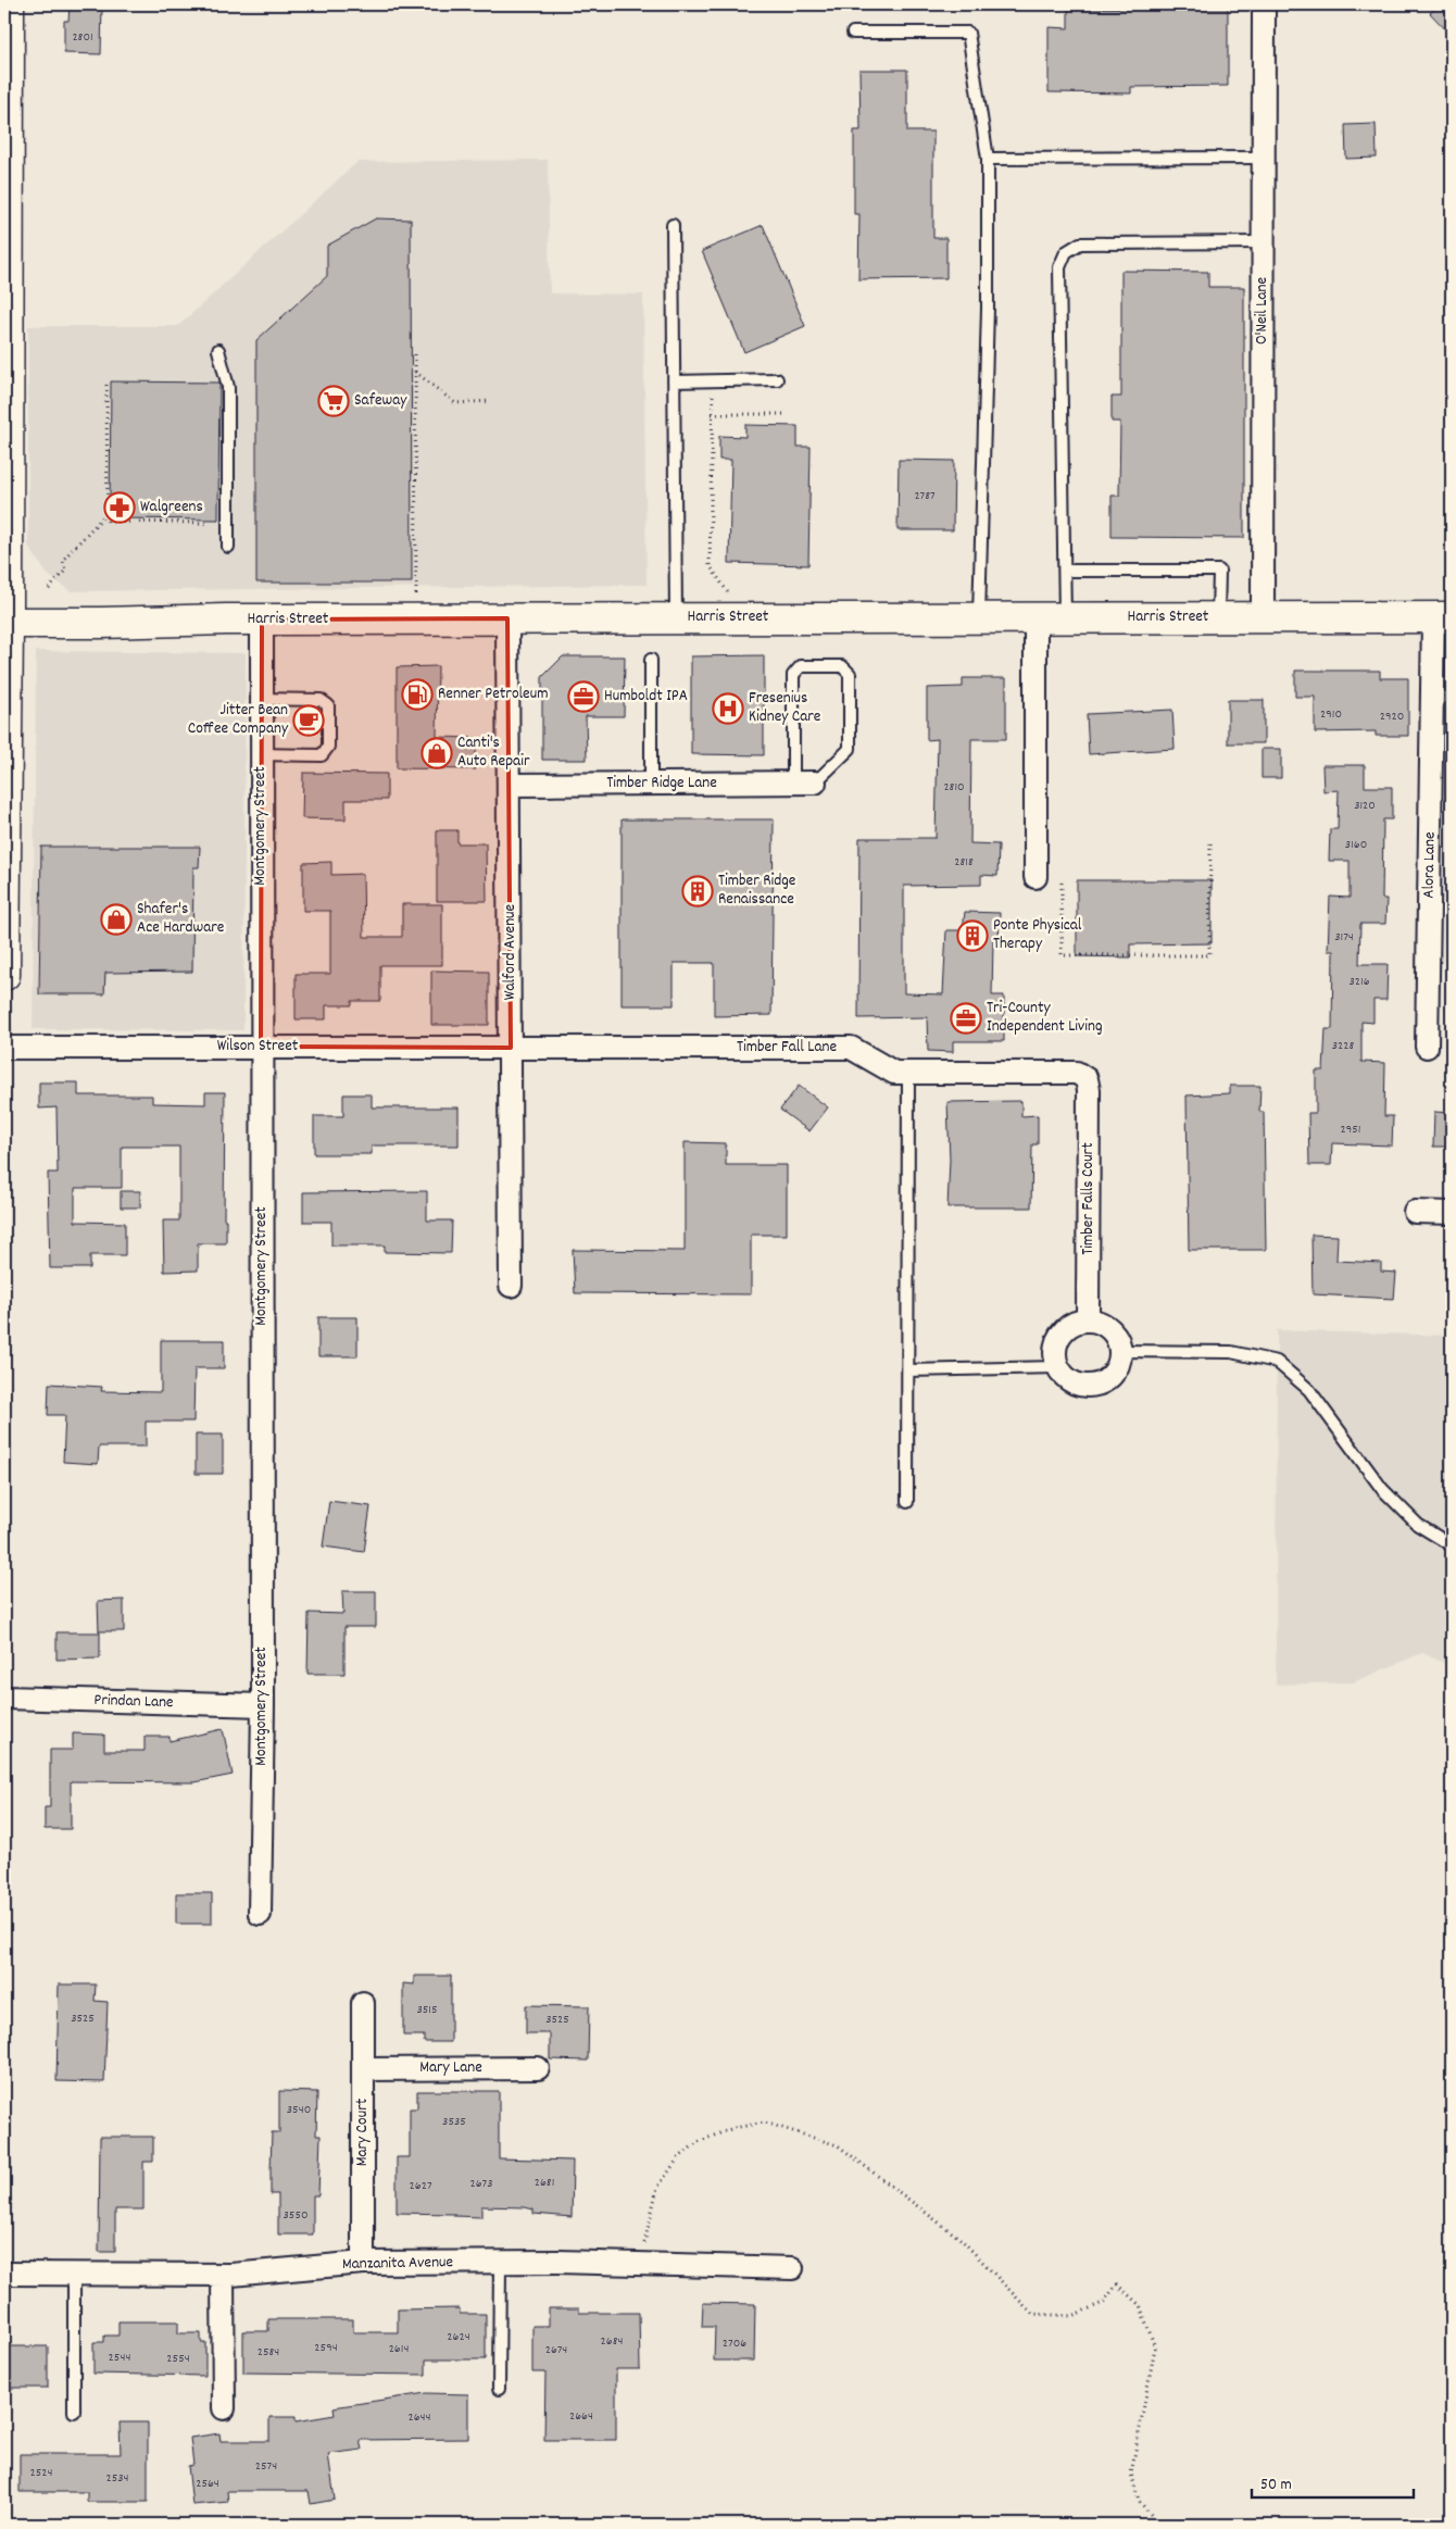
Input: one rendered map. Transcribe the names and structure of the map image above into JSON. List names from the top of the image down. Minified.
{"streets":{"main road":["Harris Street"],"street":["O'Neil Lane","Timber Ridge Lane","Montgomery Street","Alora Lane","Walford Avenue","Wilson Street","Timber Fall Lane","Timber Falls Court","Prindan Lane","Mary Lane","Mary Court","Manzanita Avenue"]},"crossings":[["O'Neil Lane","Harris Street"],["Harris Street","Montgomery Street"],["Harris Street","Alora Lane"],["Harris Street","Walford Avenue"],["Timber Ridge Lane","Walford Avenue"],["Montgomery Street","Wilson Street"],["Montgomery Street","Prindan Lane"],["Walford Avenue","Wilson Street"],["Walford Avenue","Timber Fall Lane"],["Wilson Street","Timber Fall Lane"],["Timber Fall Lane","Timber Falls Court"],["Mary Lane","Mary Court"],["Mary Court","Manzanita Avenue"]],"places":{"supermarket":["Safeway"],"pharmacy":["Walgreens"],"fuel station":["Renner Petroleum"],"office":["Humboldt IPA","Tri-County Independent Living"],"hospital":["Fresenius Kidney Care"],"cafe":["Jitter Bean Coffee Company"],"shop":["Canti's Auto Repair","Shafer's Ace Hardware"],"building":["Timber Ridge Renaissance","Ponte Physical Therapy"]},"house_numbers":["2801","2787","2910","2920","2810","3120","3160","2818","3174","3216","3228","2951","3515","3525","3525","3540","3535","2681","2673","2627","3550","2624","2684","2706","2594","2614","2674","2584","2544","2554","2664","2644","2574","2524","2534","2564"],"scale_bar":"50 m"}
